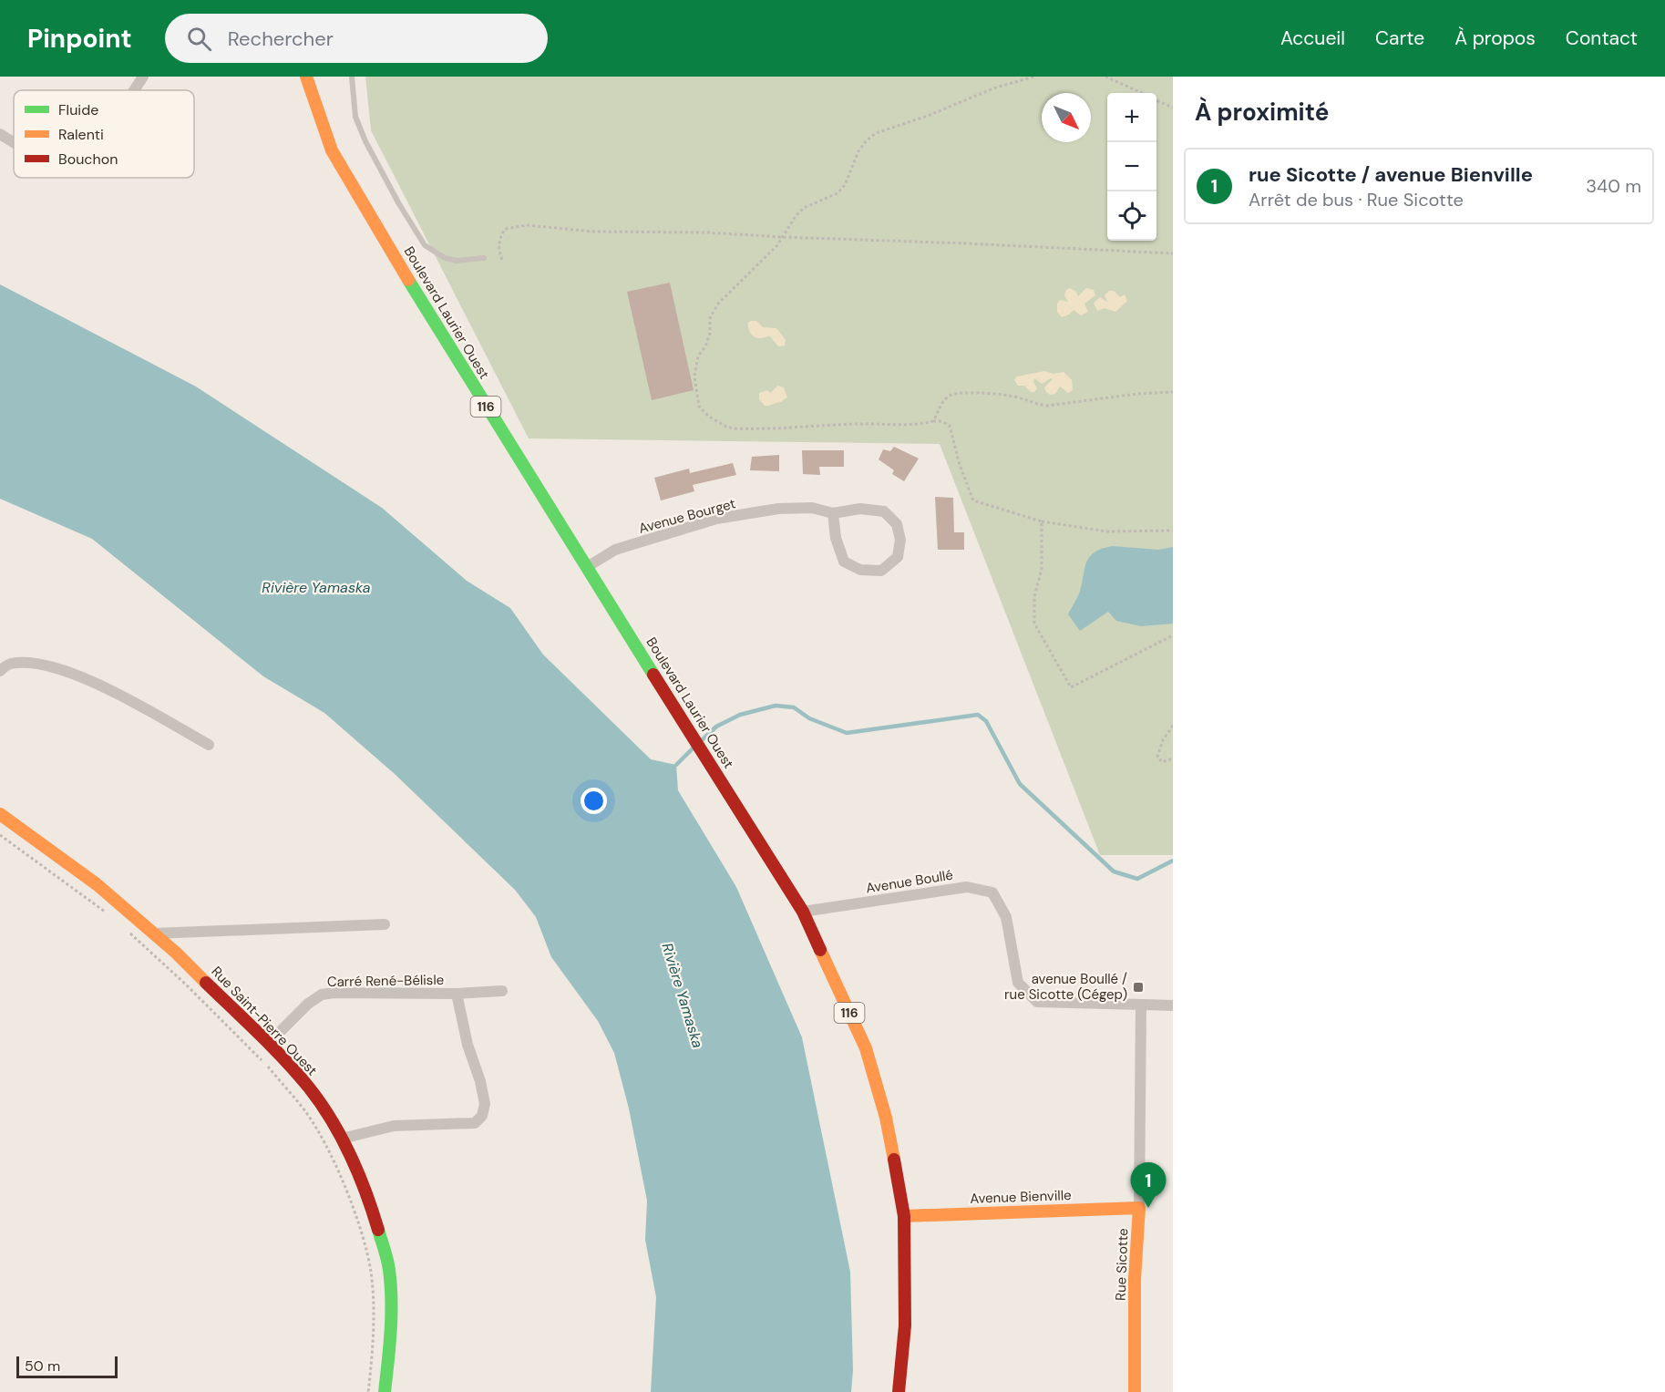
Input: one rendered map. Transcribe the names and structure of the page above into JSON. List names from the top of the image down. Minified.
{"streets":{"main road":["Boulevard Laurier Ouest","116","Rue Saint-Pierre Ouest","Avenue Bienville","Rue Sicotte"],"street":["Avenue Bourget","Avenue Boullé","Carré René-Bélisle"]},"crossings":[["Boulevard Laurier Ouest","Avenue Bourget"],["Boulevard Laurier Ouest","Avenue Boullé"],["Boulevard Laurier Ouest","Avenue Bienville"],["Avenue Boullé","Rue Sicotte"],["Carré René-Bélisle","Rue Saint-Pierre Ouest"],["Avenue Bienville","Rue Sicotte"]],"water":["Rivière Yamaska"],"places":{"transit":["avenue Boullé / rue Sicotte (Cégep)"]},"legend":["Fluide","Ralenti","Bouchon"],"scale_bar":"50 m","north":"bottom right","page":{"header":"Pinpoint","search":"Rechercher","nav":["Accueil","Carte","À propos","Contact"],"heading":"À proximité","map_buttons":["+","−"],"list":[{"mark":"1","name":"rue Sicotte / avenue Bienville","note":"Arrêt de bus · Rue Sicotte","value":"340 m"}],"pins":"1","scale":"50 m"}}
